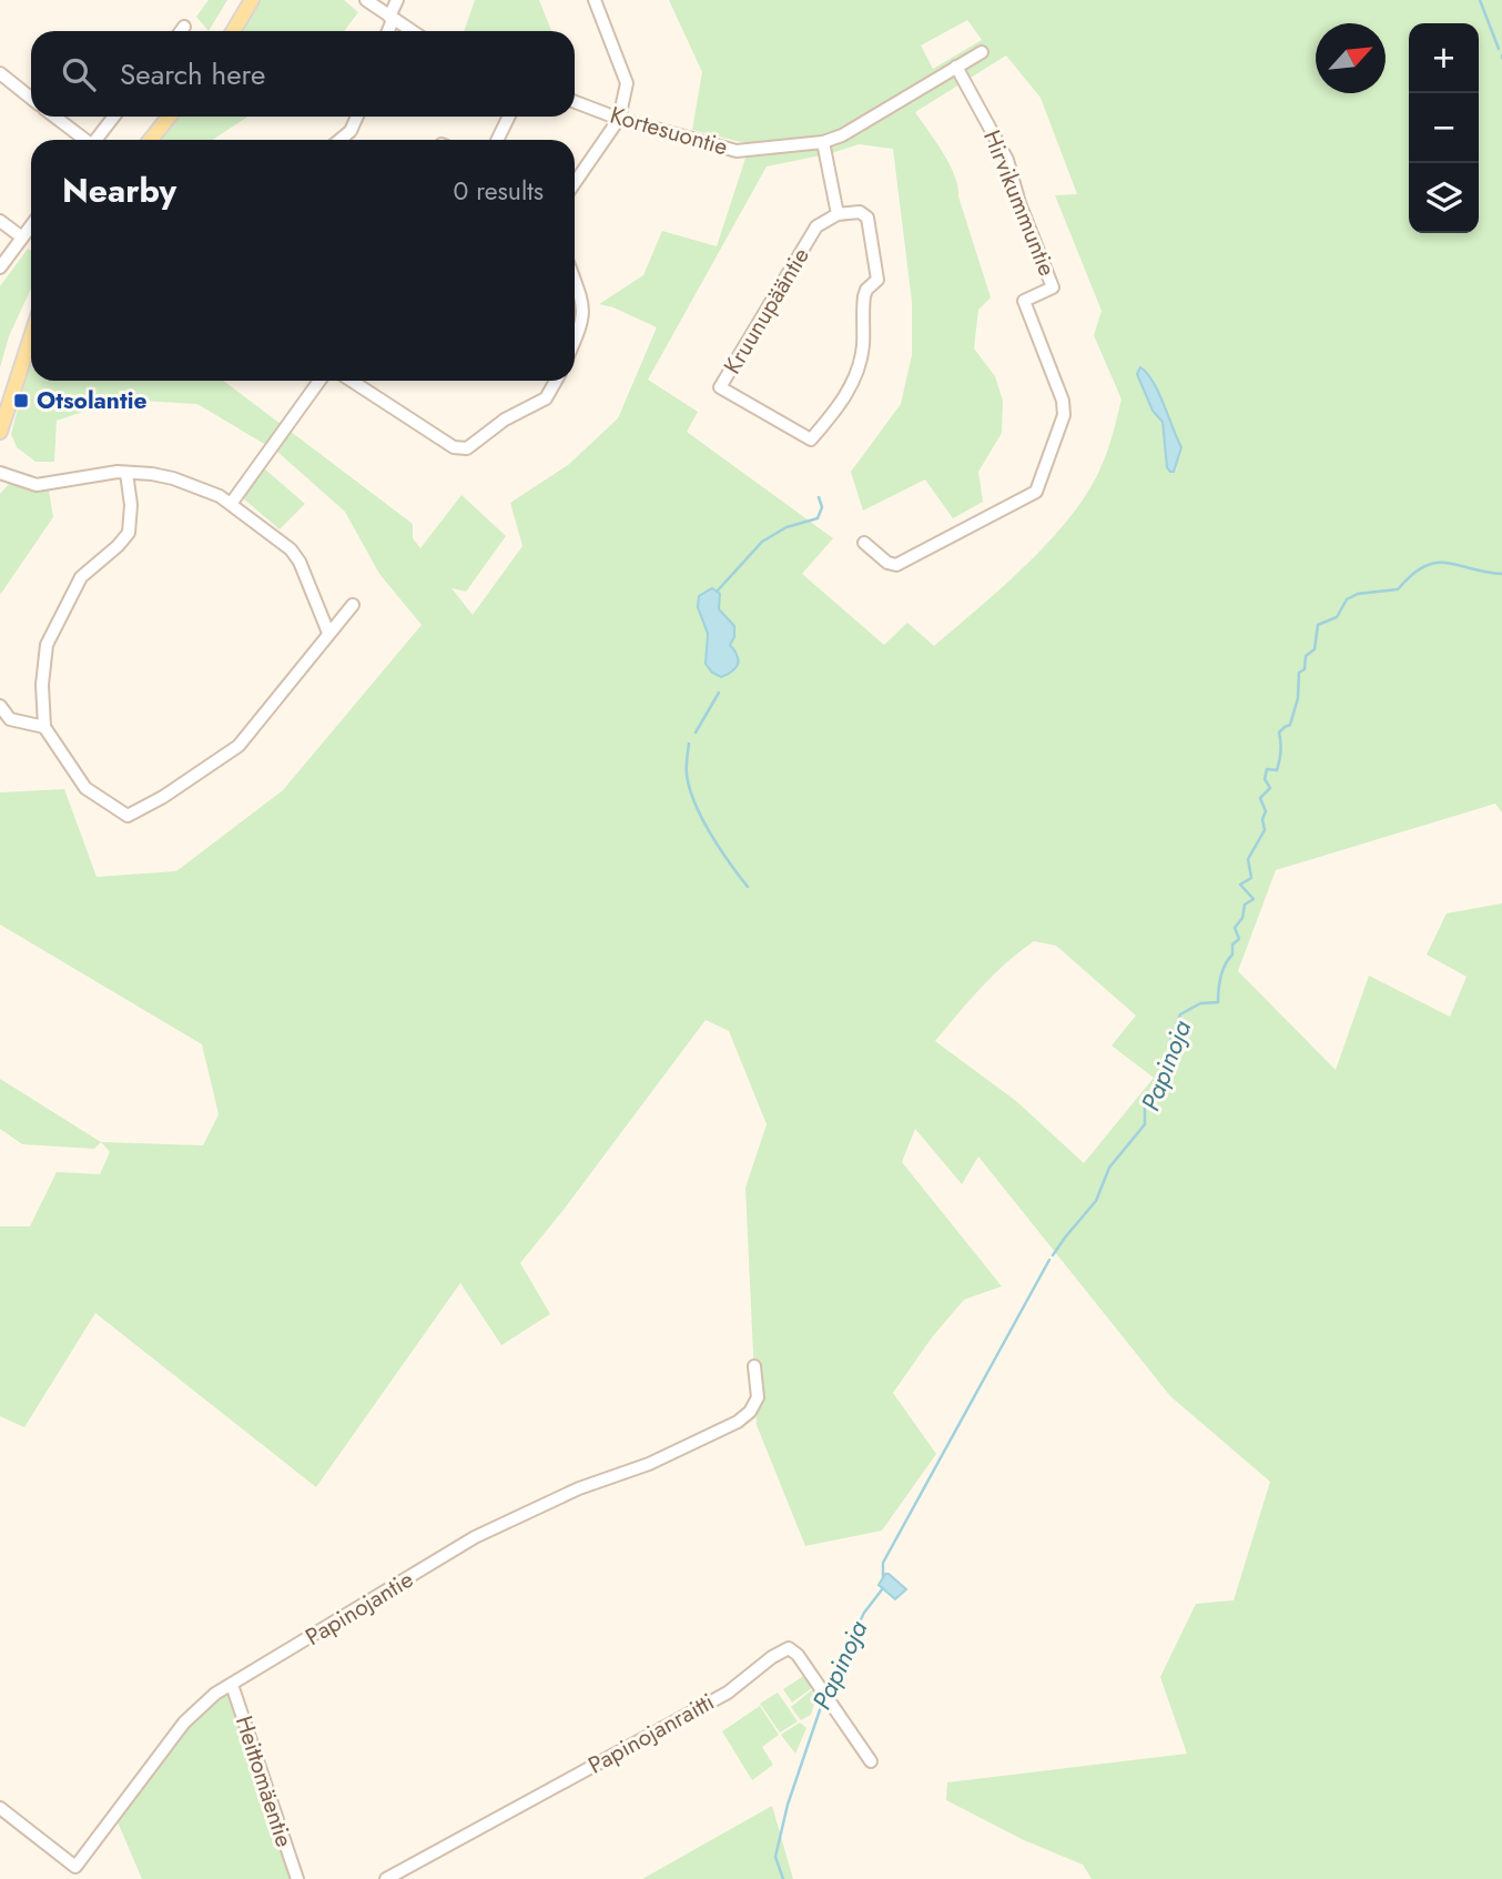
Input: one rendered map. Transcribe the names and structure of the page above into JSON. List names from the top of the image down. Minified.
{"streets":{"street":["Kortesuontie","Hirvikummuntie","Kruunupääntie","Papinojantie","Papinojanraitti","Heittomäentie"]},"crossings":[["Kortesuontie","Hirvikummuntie"],["Papinojantie","Heittomäentie"]],"water":["Papinoja"],"places":{"transit":["Otsolantie"]},"north":"top right","page":{"map_buttons":["+","−"],"search":"Search here","heading":["Nearby","0 results"]}}
